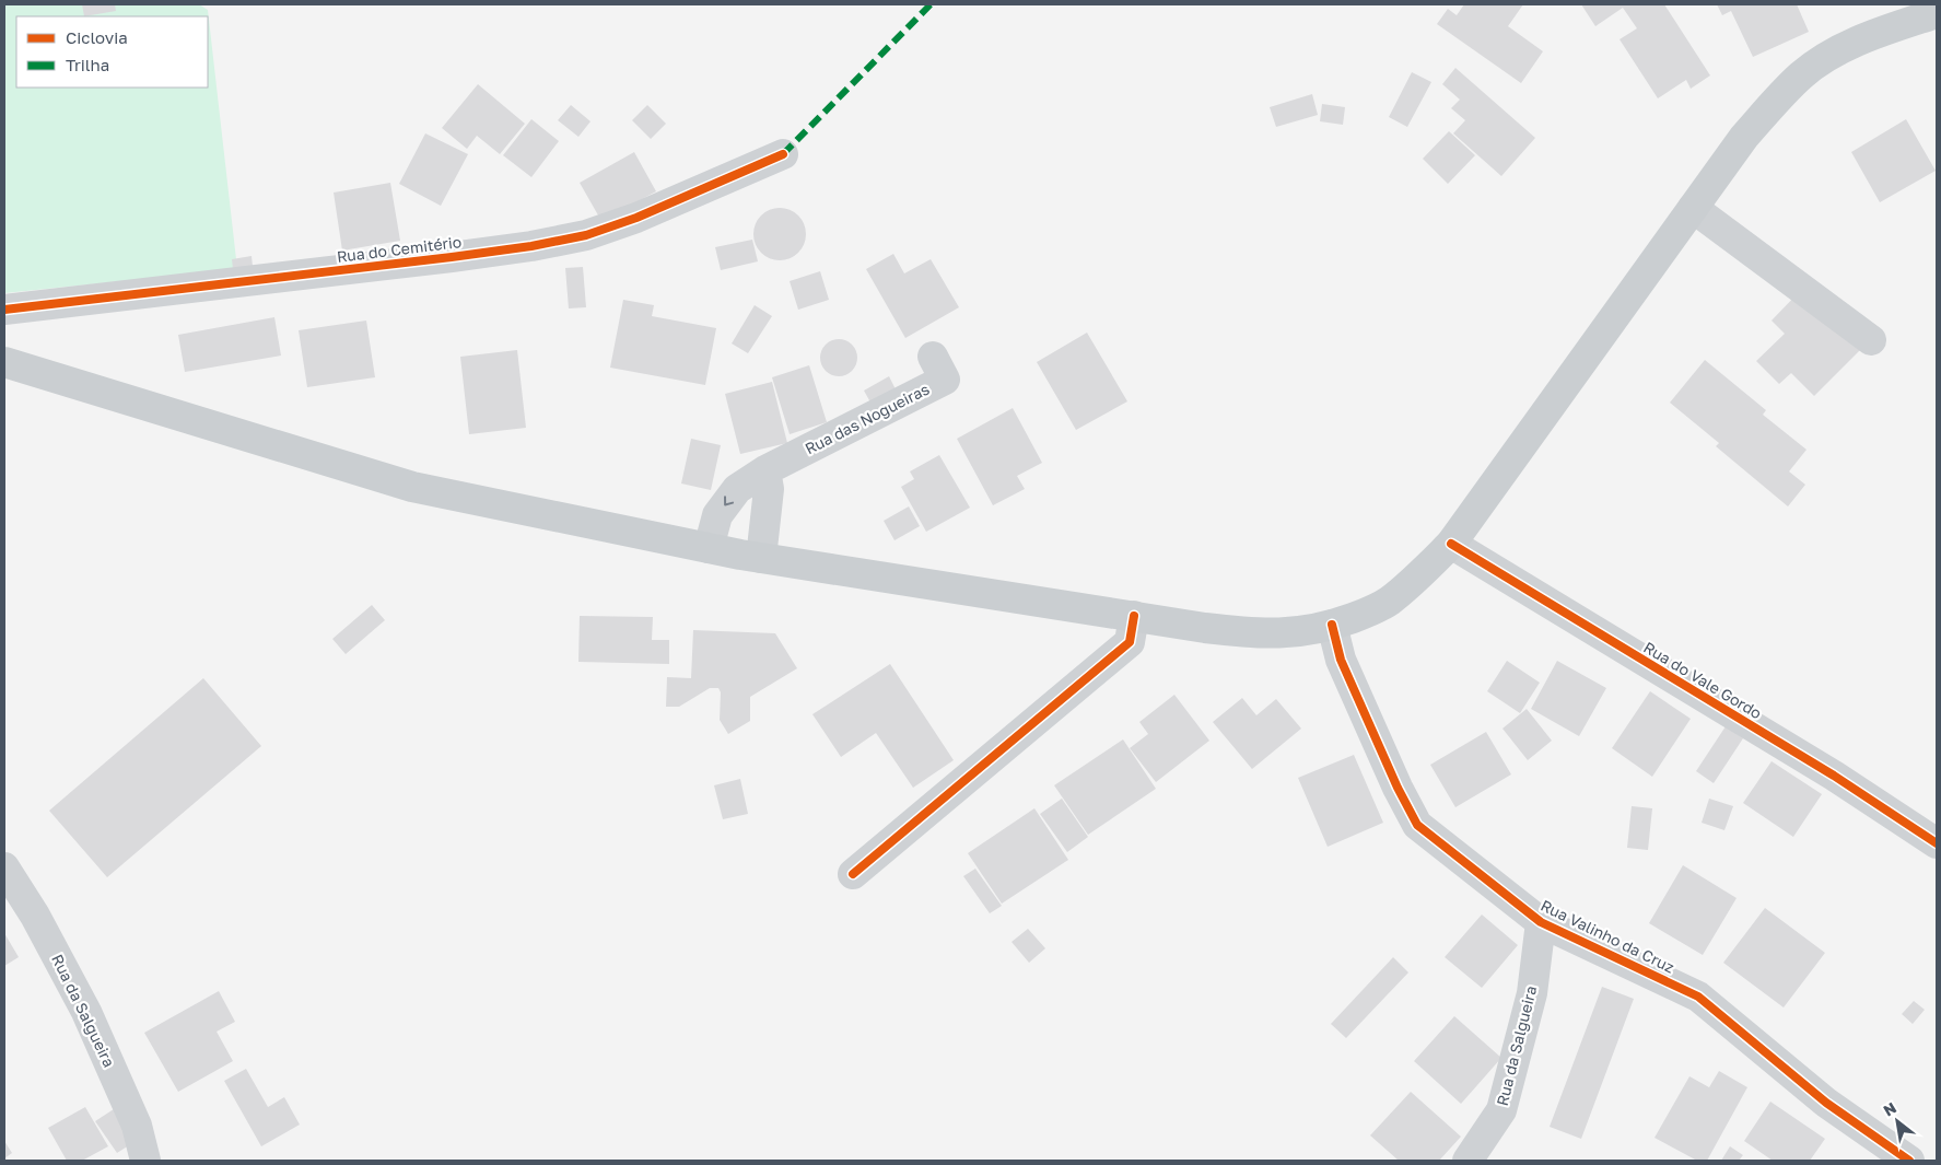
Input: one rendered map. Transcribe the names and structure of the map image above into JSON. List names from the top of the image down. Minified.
{"streets":{"street":["Rua do Cemitério","Rua das Nogueiras","Rua do Vale Gordo","Rua Valinho da Cruz","Rua da Salgueira"]},"crossings":[["Rua Valinho da Cruz","Rua da Salgueira"]],"legend":["Ciclovia","Trilha"],"north":"top left"}
